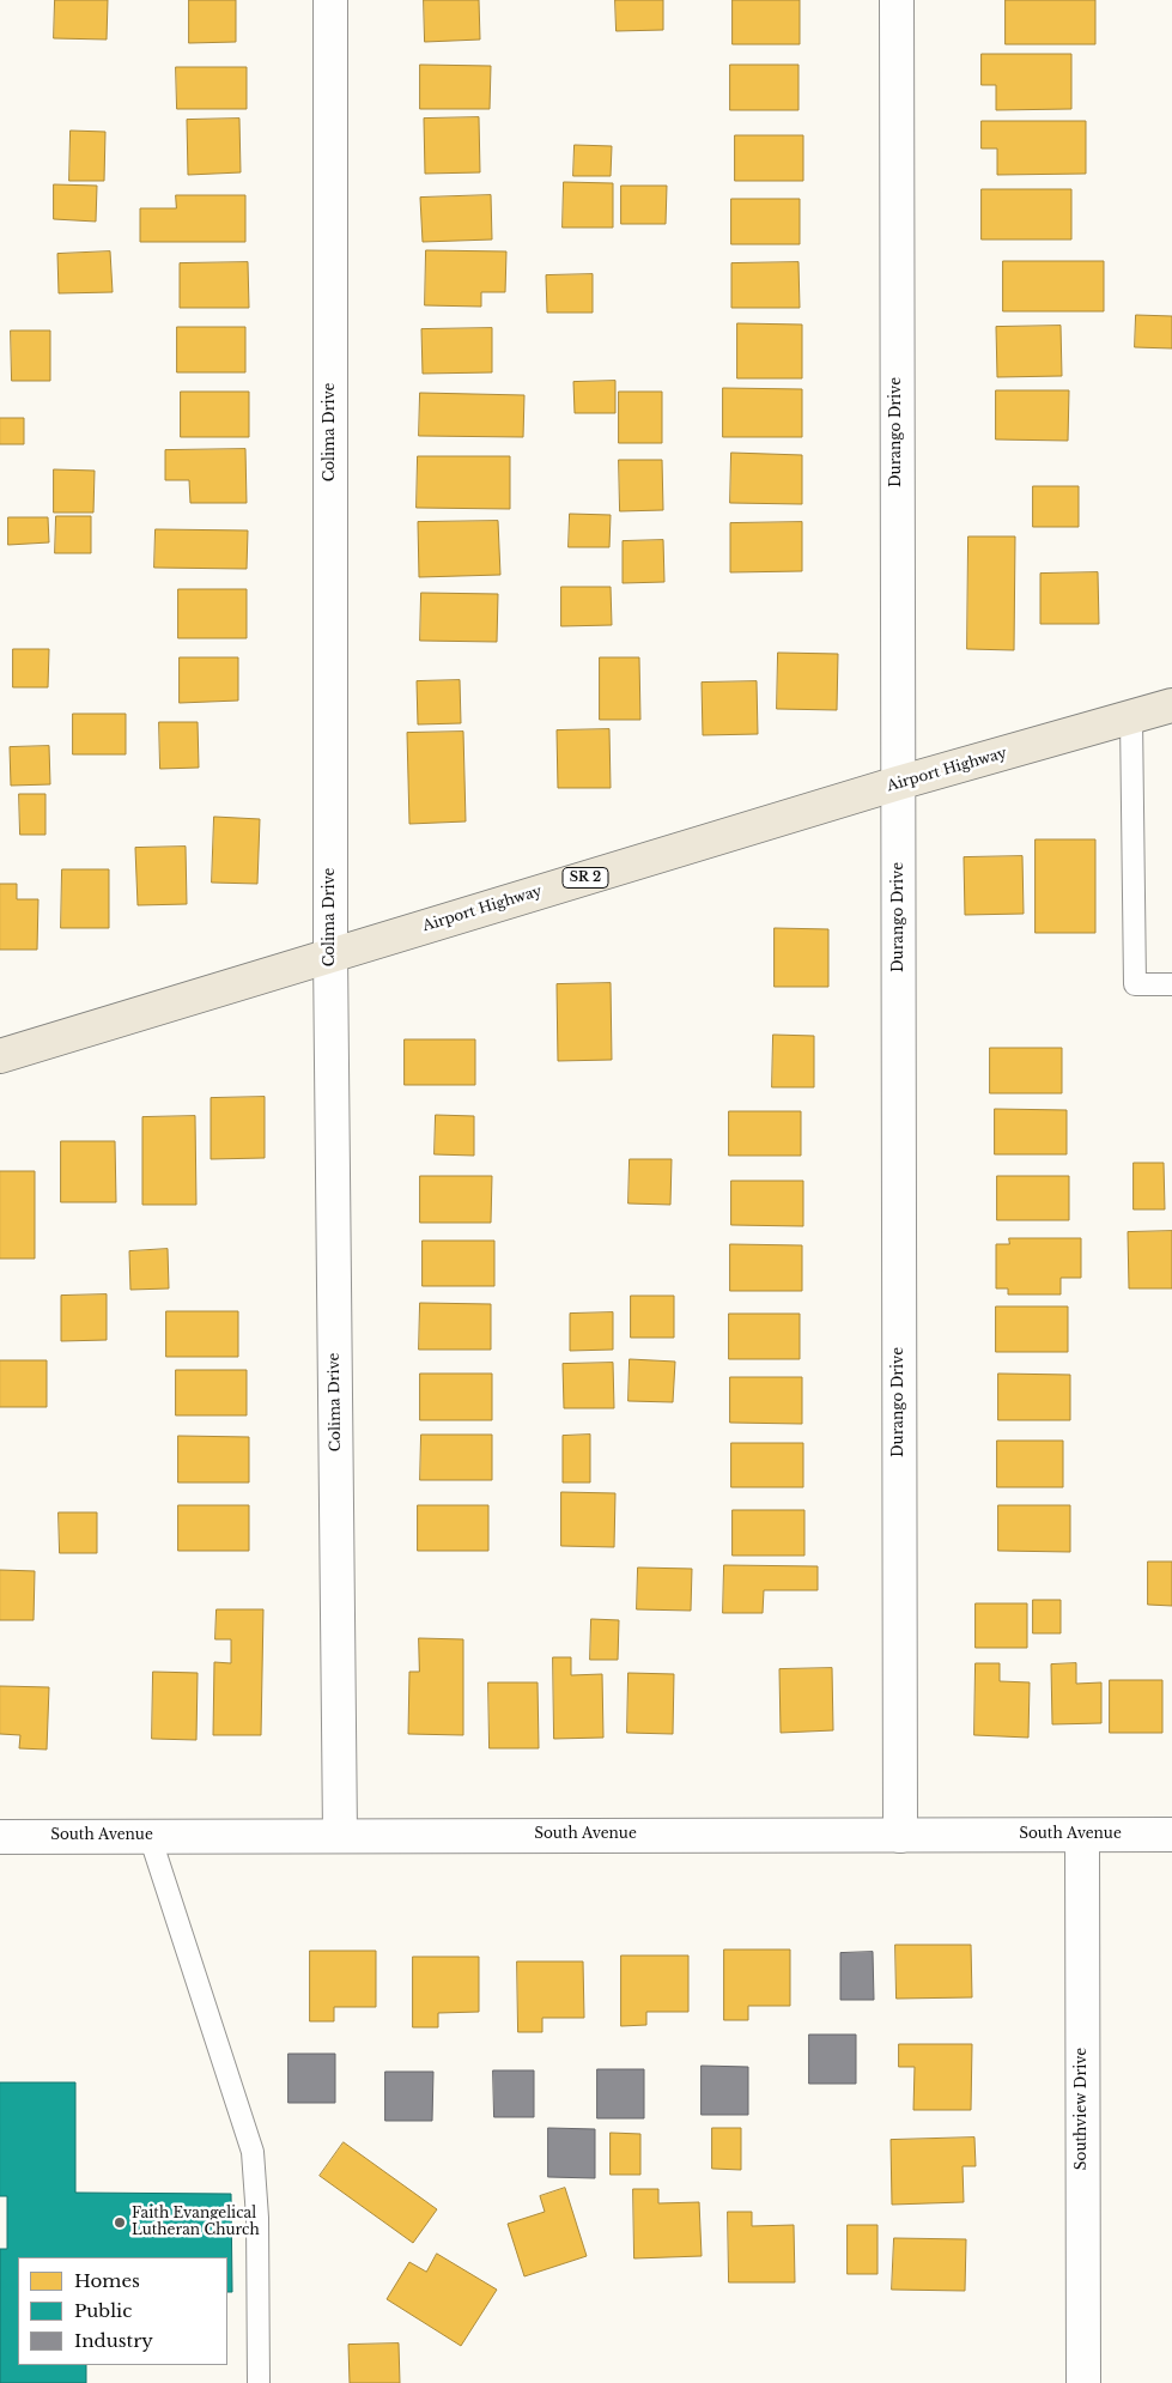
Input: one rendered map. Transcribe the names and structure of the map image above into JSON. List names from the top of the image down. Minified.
{"streets":{"main road":["Airport Highway","SR 2"],"street":["Colima Drive","Durango Drive","South Avenue","Southview Drive"]},"crossings":[["Colima Drive","Airport Highway"],["Colima Drive","South Avenue"],["Durango Drive","Airport Highway"],["Durango Drive","South Avenue"],["South Avenue","Southview Drive"]],"places":["Faith Evangelical Lutheran Church"],"legend":["Homes","Public","Industry"]}
